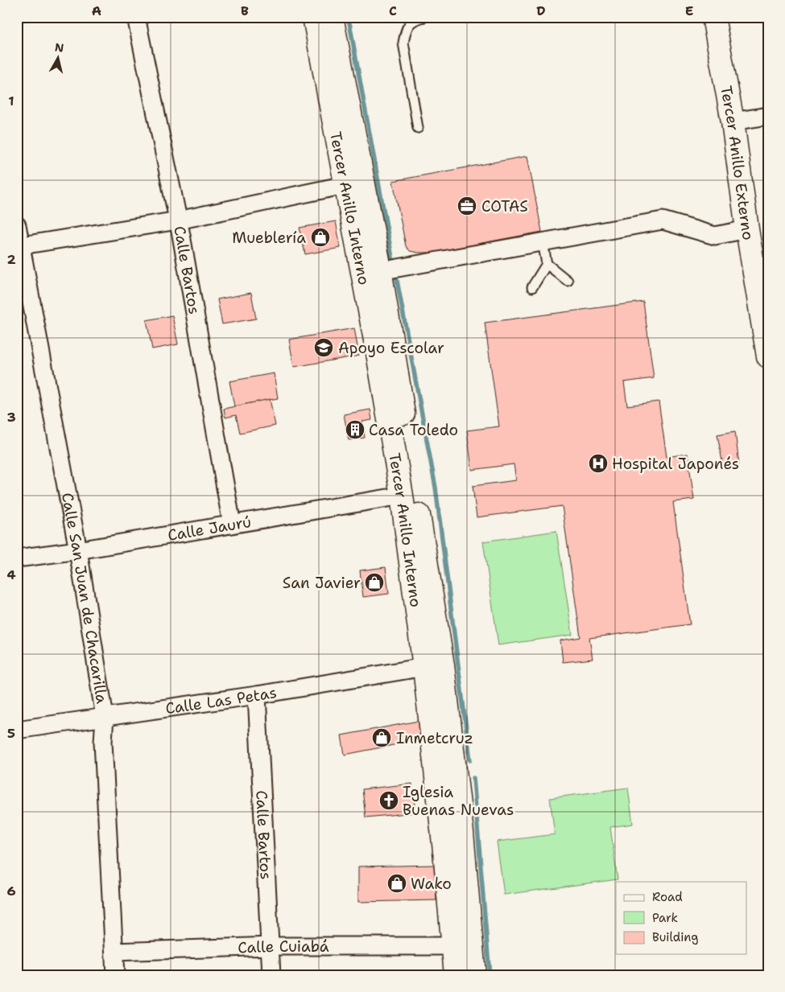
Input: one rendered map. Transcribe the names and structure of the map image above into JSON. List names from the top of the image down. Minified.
{"streets":{"main road":["Tercer Anillo Externo","Tercer Anillo Interno"],"street":["Calle Bartos","Calle Jaurú","Calle San Juan de Chacarilla","Calle Las Petas","Calle Cuiabá"]},"crossings":[["Tercer Anillo Interno","Calle Jaurú"],["Tercer Anillo Interno","Calle Las Petas"],["Tercer Anillo Interno","Calle Cuiabá"],["Calle Bartos","Calle Jaurú"],["Calle Bartos","Calle Las Petas"],["Calle Bartos","Calle Cuiabá"],["Calle Jaurú","Calle San Juan de Chacarilla"],["Calle San Juan de Chacarilla","Calle Las Petas"],["Calle San Juan de Chacarilla","Calle Cuiabá"]],"places":{"office":["COTAS"],"shop":["Mueblería","San Javier","Inmetcruz","Wako"],"school or university":["Apoyo Escolar"],"building":["Casa Toledo"],"hospital":["Hospital Japonés"],"church":["Iglesia Buenas Nuevas"]},"legend":["Road","Park","Building"],"north":"top","grid":{"columns":["A","B","C","D","E"],"rows":["1","2","3","4","5","6"]}}
